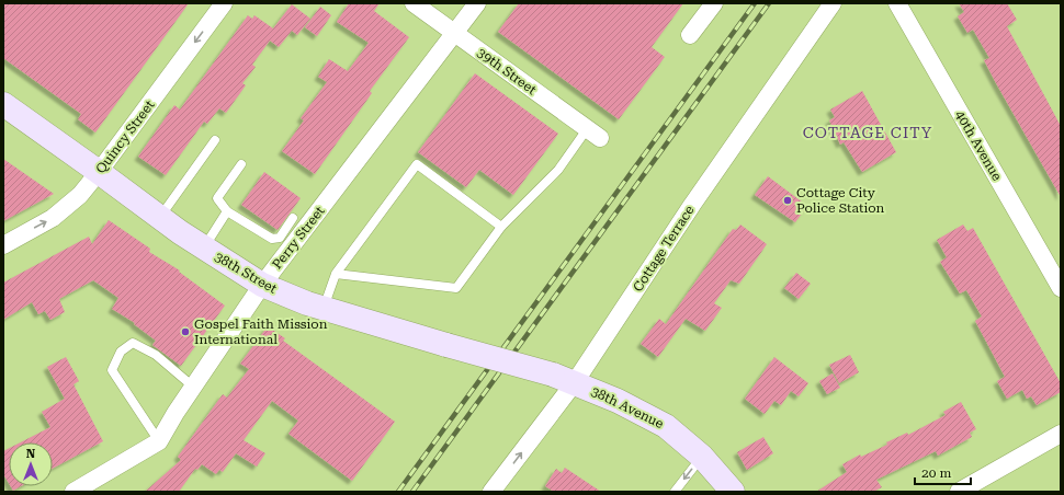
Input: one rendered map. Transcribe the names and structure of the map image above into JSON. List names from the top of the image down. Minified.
{"streets":{"main road":["38th Street","38th Avenue"],"street":["39th Street","Quincy Street","40th Avenue","Perry Street","Cottage Terrace"]},"crossings":[["39th Street","Perry Street"],["Quincy Street","38th Street"],["Perry Street","38th Street"],["Cottage Terrace","38th Street"],["Cottage Terrace","38th Avenue"],["38th Street","38th Avenue"]],"districts":["COTTAGE CITY"],"places":["Cottage City Police Station","Gospel Faith Mission International"],"scale_bar":"20 m","north":"top"}
